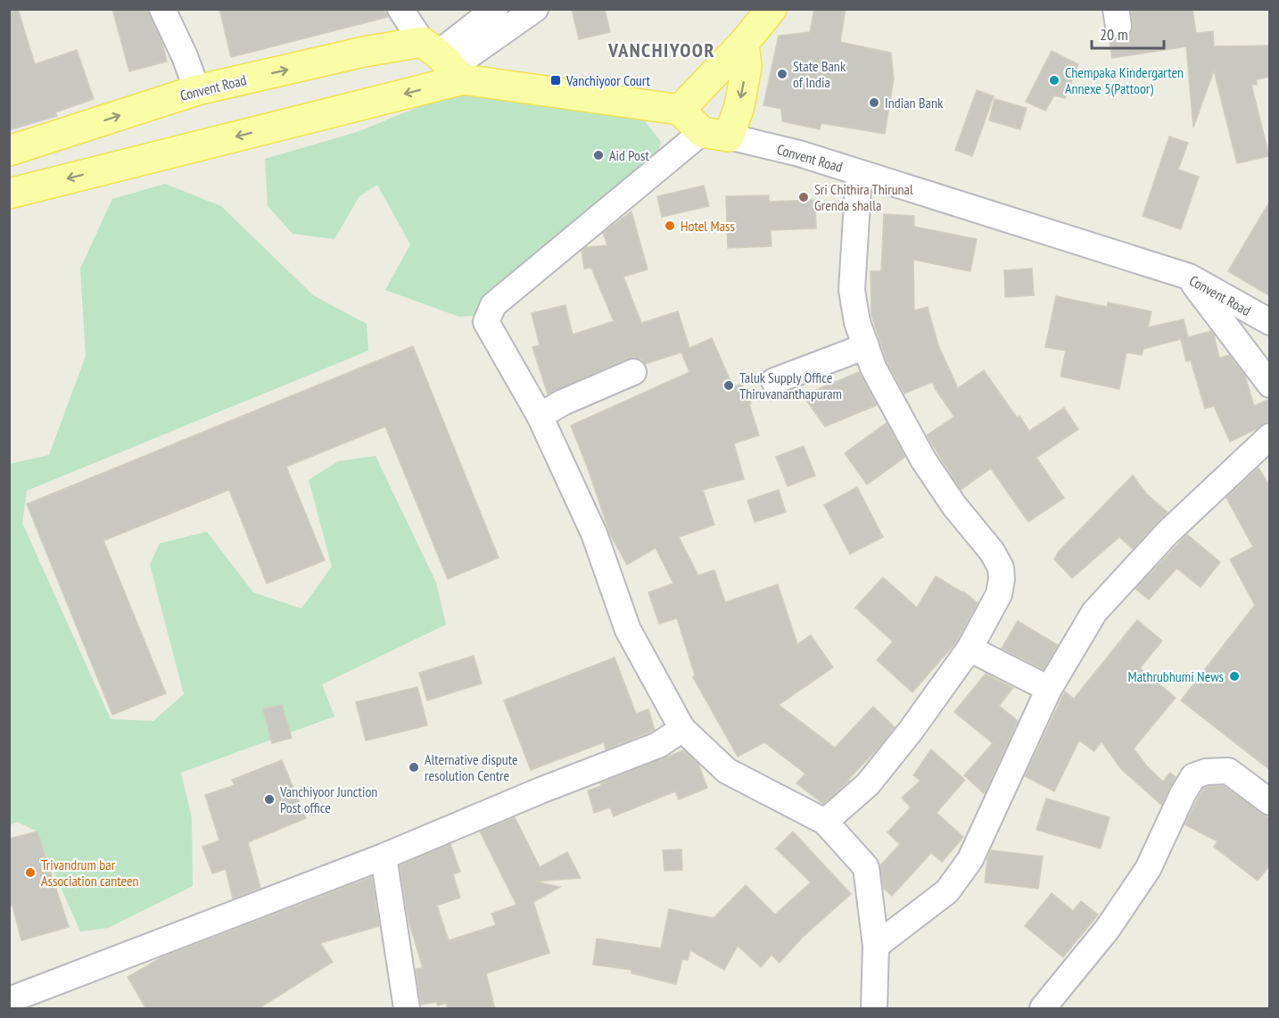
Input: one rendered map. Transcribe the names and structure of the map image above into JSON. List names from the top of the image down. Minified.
{"streets":{"main road":["Convent Road"]},"districts":["VANCHIYOOR"],"places":{"other":["State Bank of India","Chempaka Kindergarten Annexe 5(Pattoor)","Indian Bank","Aid Post","Sri Chithira Thirunal Grenda shalla","Hotel Mass","Taluk Supply Office Thiruvananthapuram","Mathrubhumi News","Alternative dispute resolution Centre","Vanchiyoor Junction Post office","Trivandrum bar Association canteen"],"transit":["Vanchiyoor Court"]},"scale_bar":"20 m"}
